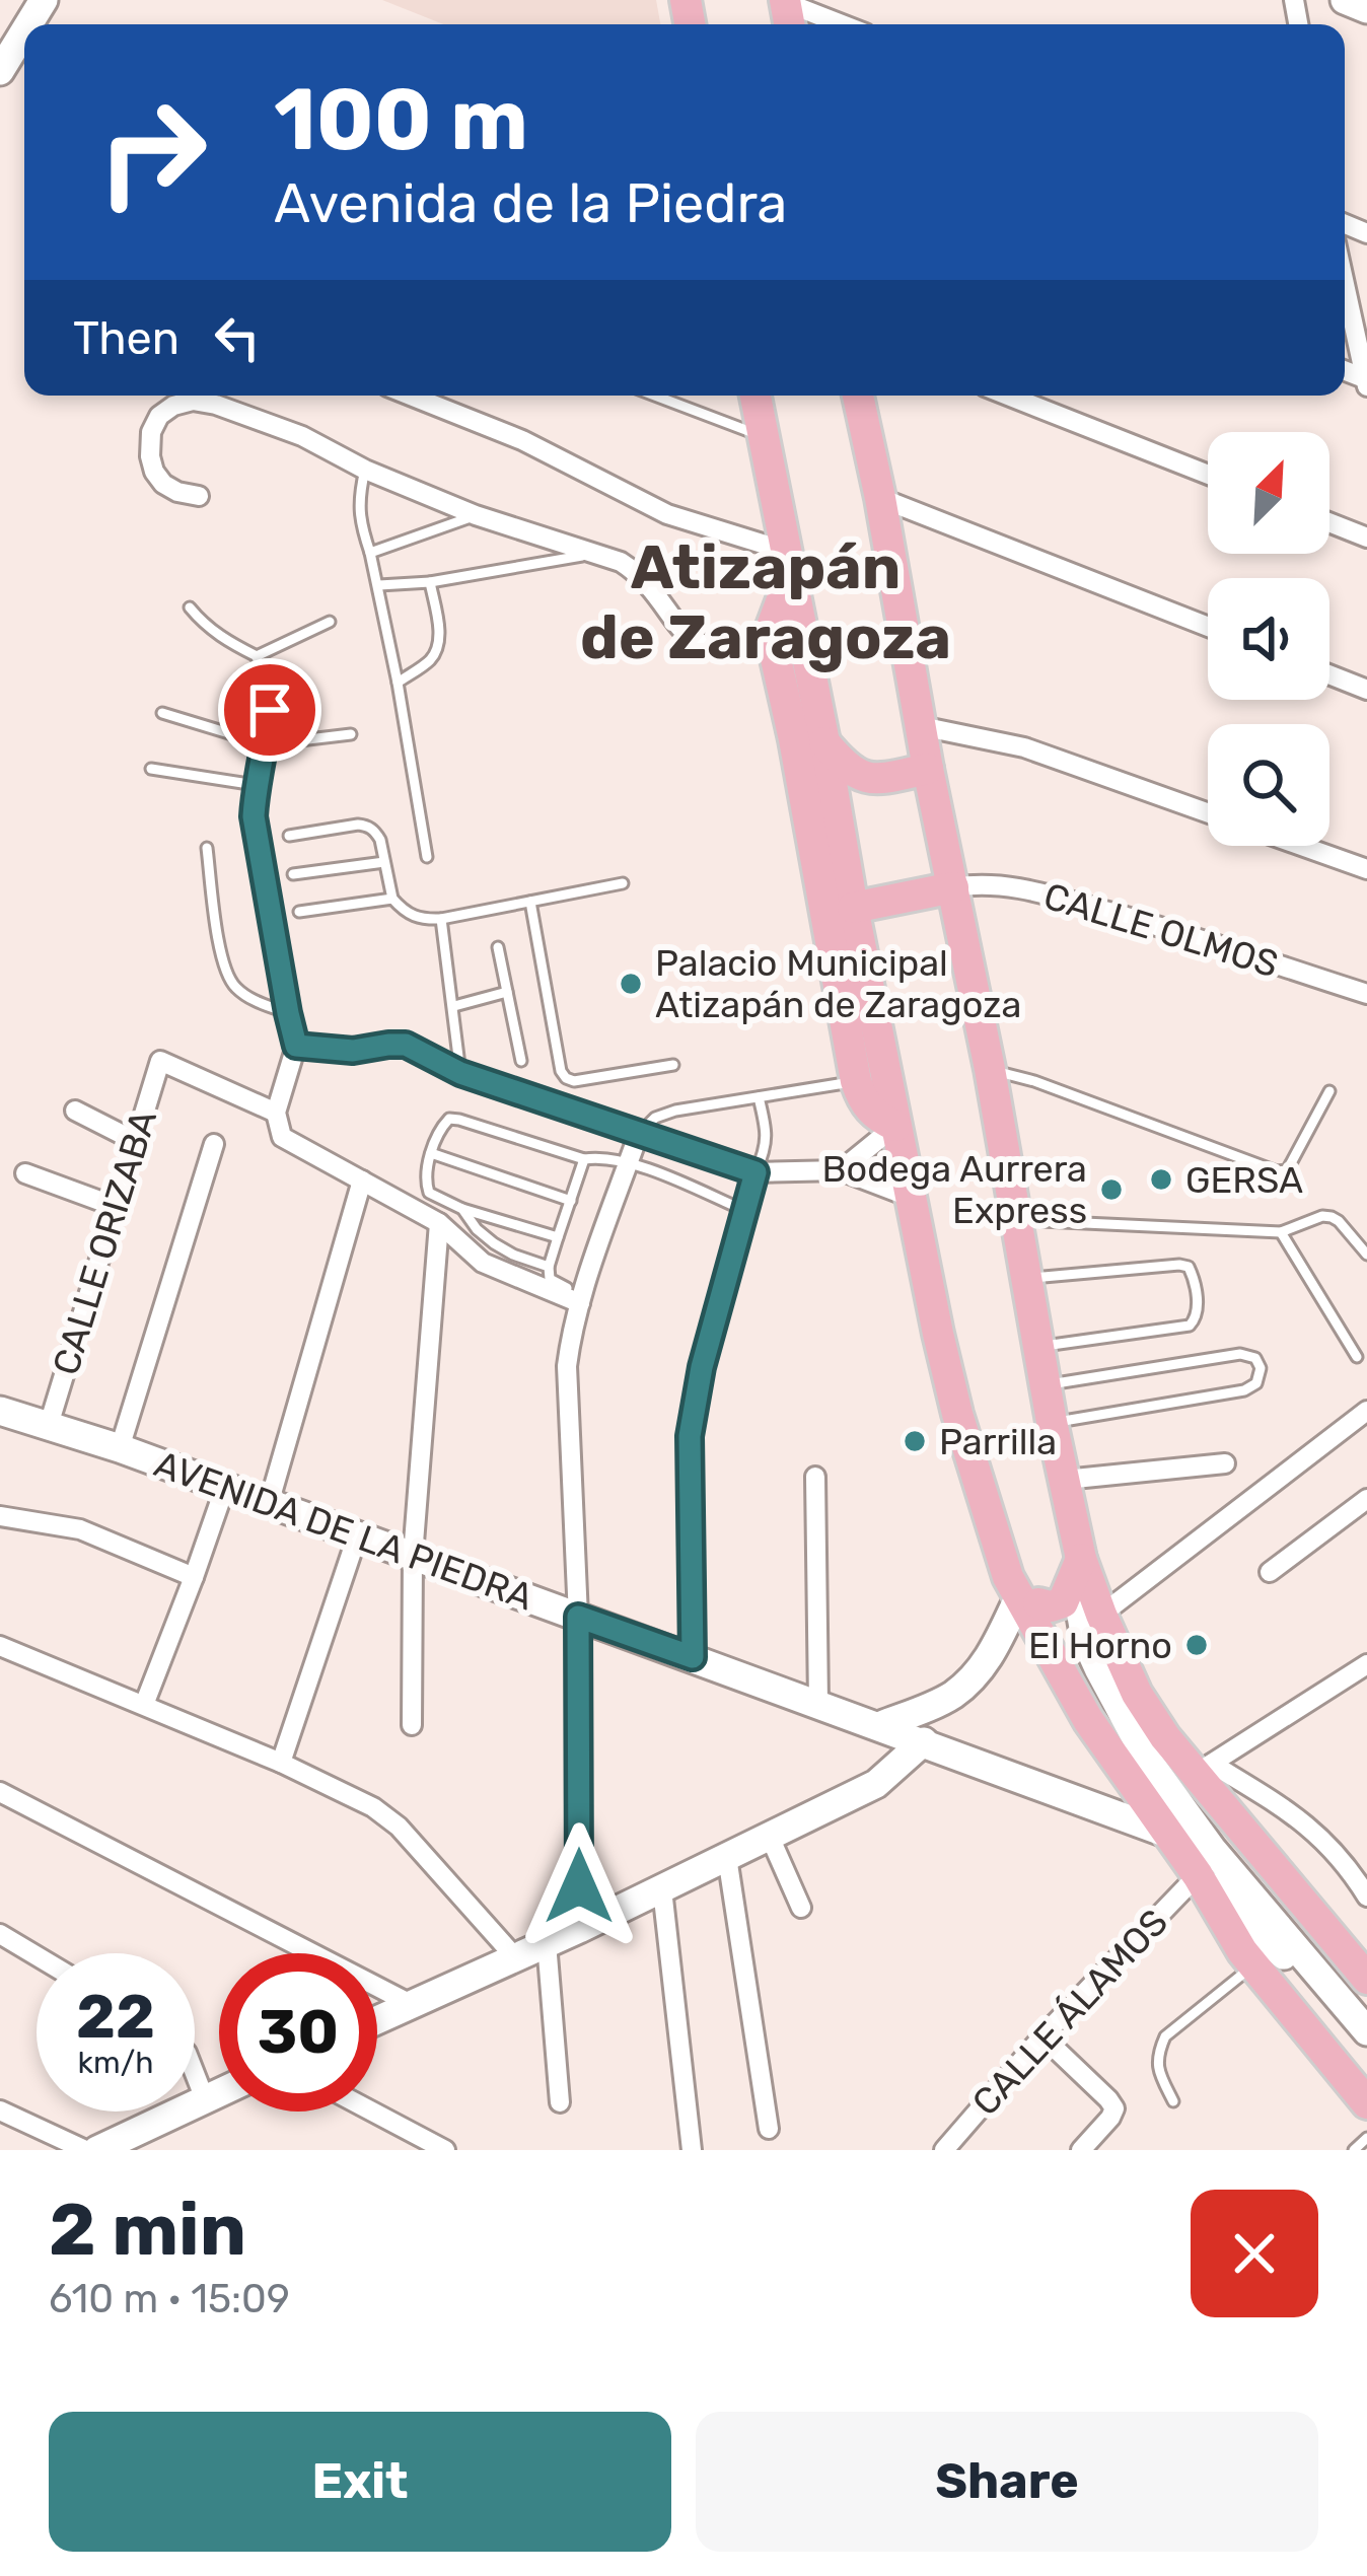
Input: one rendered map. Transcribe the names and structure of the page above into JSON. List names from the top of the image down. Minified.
{"streets":{"street":["CALLE OLMOS","CALLE ORIZABA","AVENIDA DE LA PIEDRA","CALLE ÁLAMOS"]},"crossings":[["CALLE ORIZABA","AVENIDA DE LA PIEDRA"]],"districts":["Atizapán de Zaragoza"],"places":["Palacio Municipal Atizapán de Zaragoza","GERSA","Bodega Aurrera Express","Parrilla","El Horno"],"north":"top right","page":{"turn":["100 m","Avenida de la Piedra"],"then":"Then","speed":"22 km/h","limit":"30","heading":["2 min","610 m · 15:09"],"buttons":["Exit","Share"]}}
